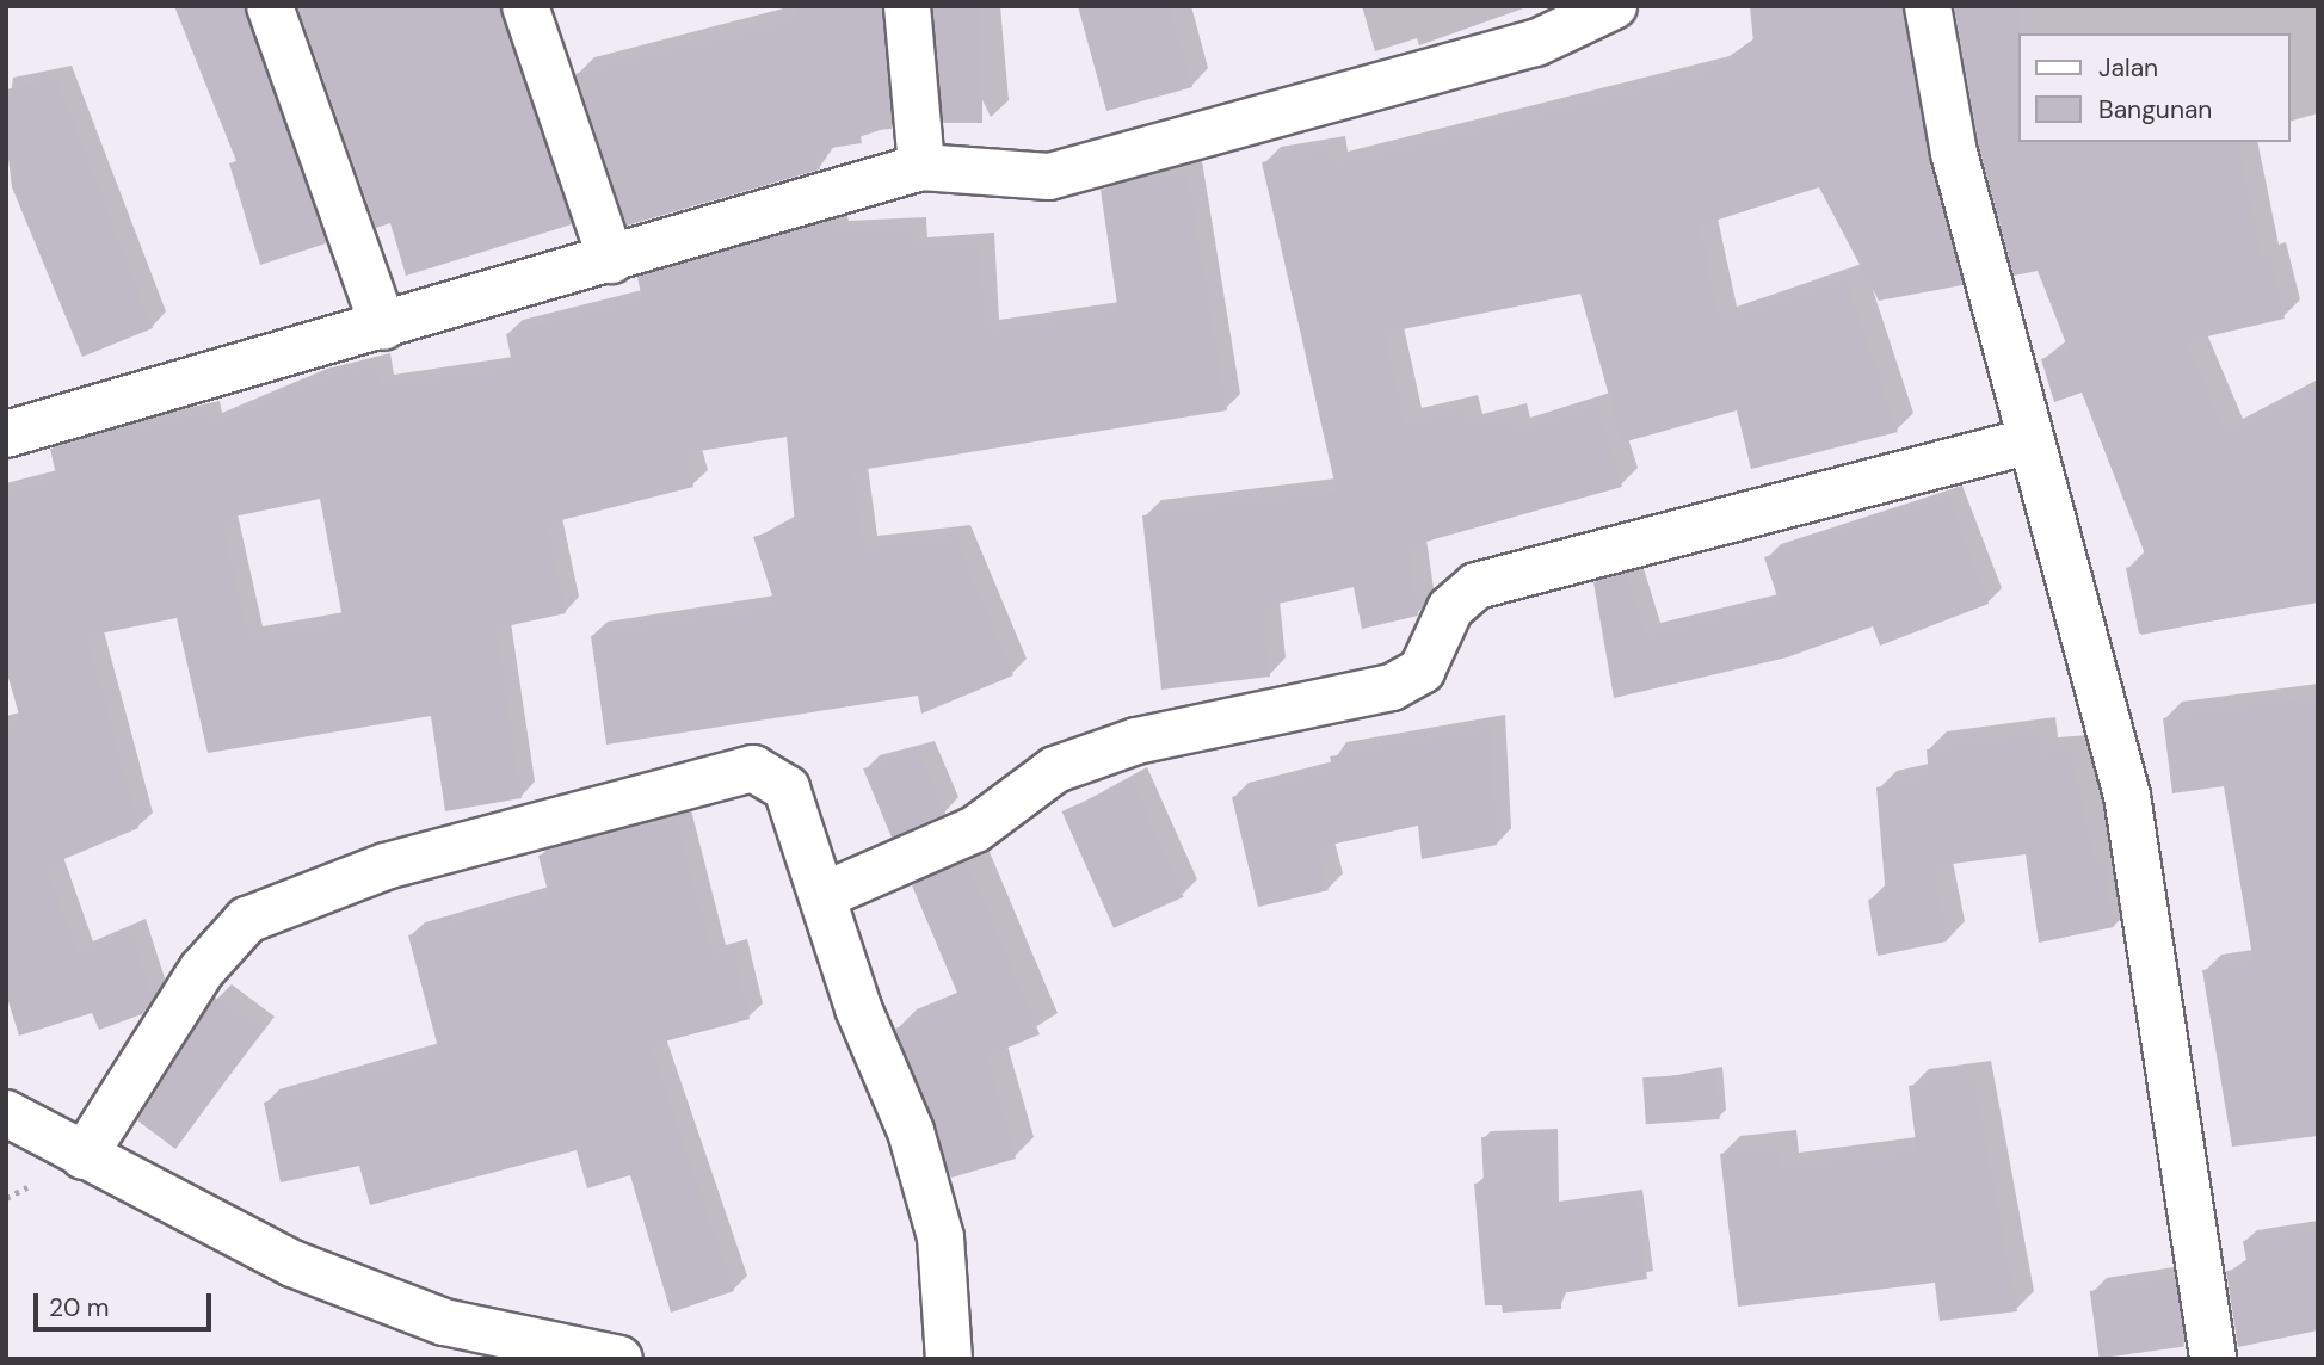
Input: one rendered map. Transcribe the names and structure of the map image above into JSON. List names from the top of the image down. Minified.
{"legend":["Jalan","Bangunan"],"scale_bar":"20 m"}
